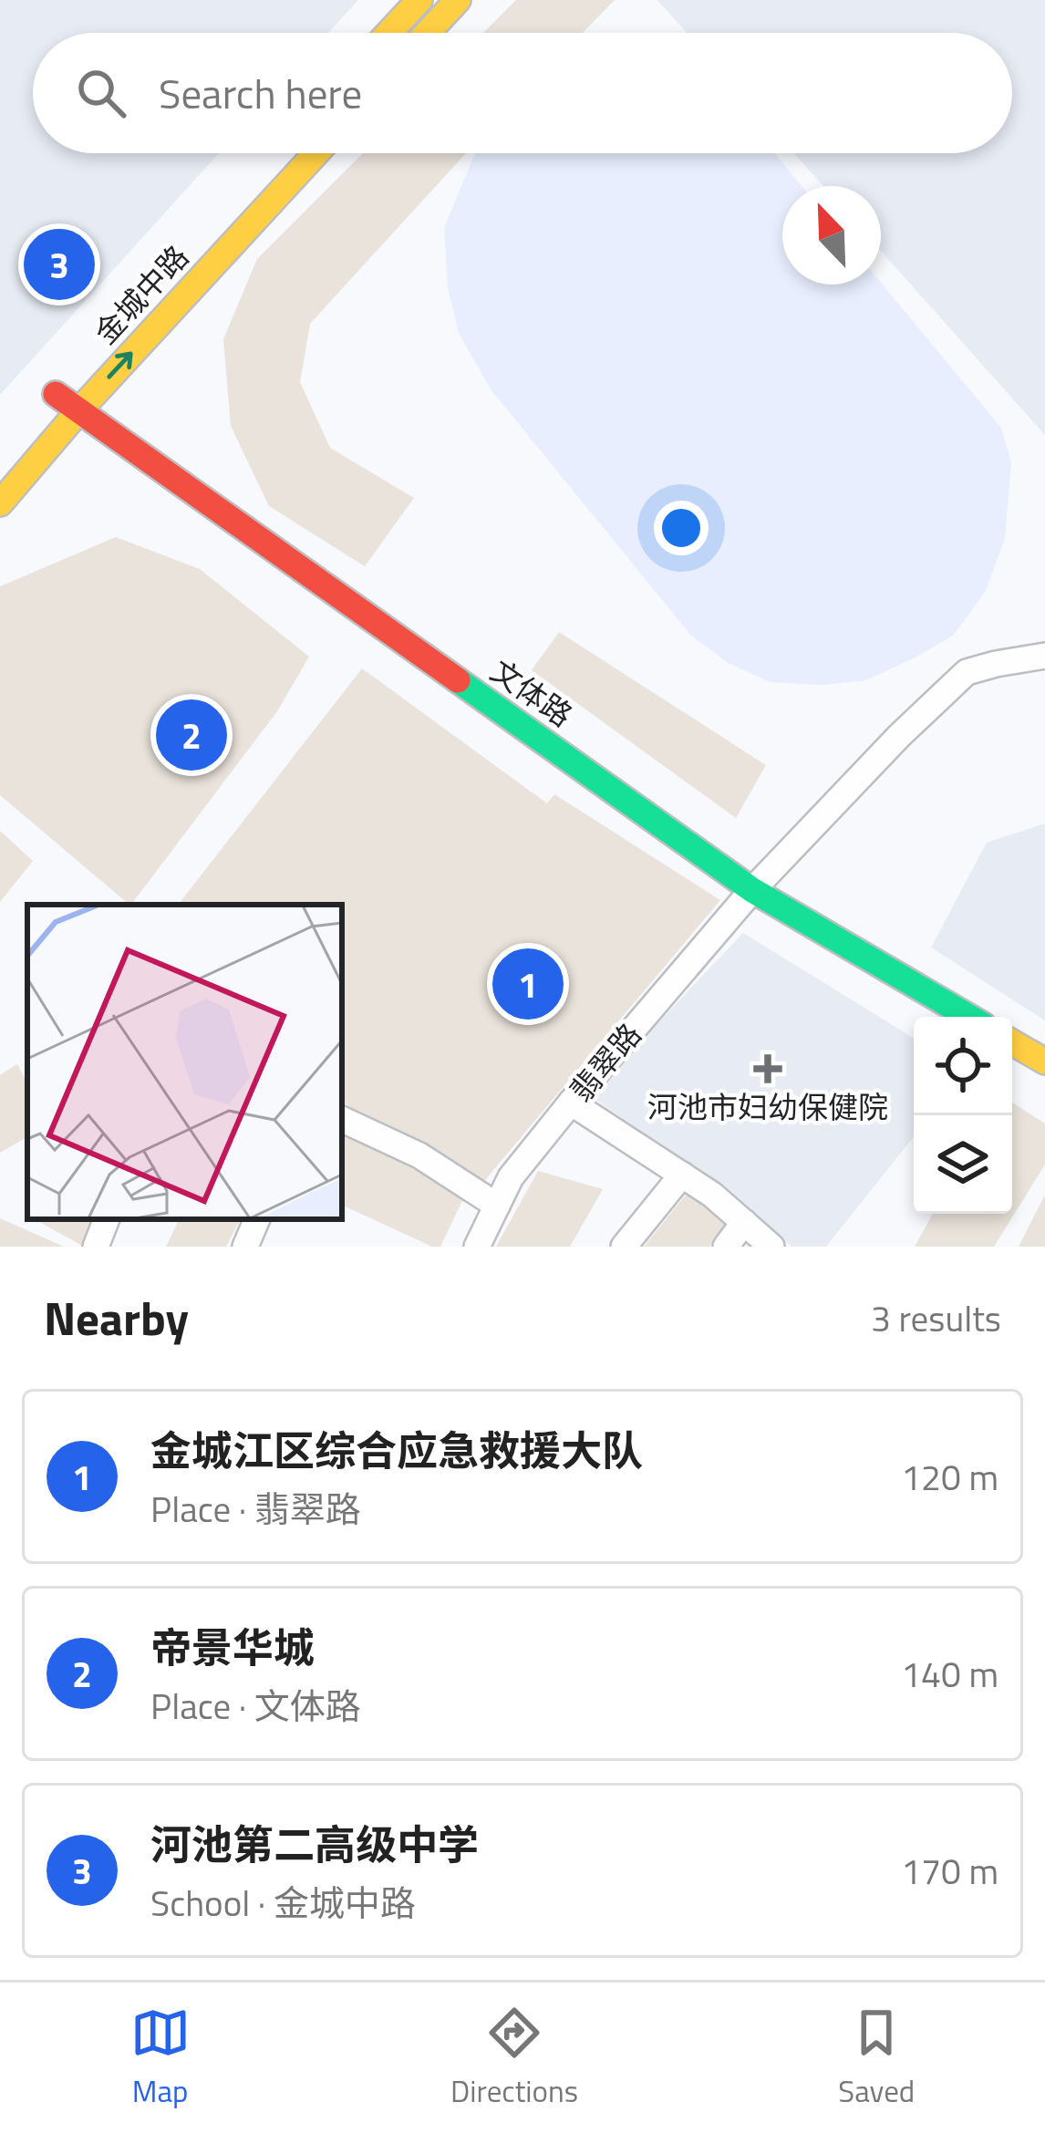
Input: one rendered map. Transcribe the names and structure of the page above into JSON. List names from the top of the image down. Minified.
{"streets":{"main road":["金城中路","文体路"],"street":["翡翠路"]},"crossings":[["金城中路","文体路"],["文体路","翡翠路"]],"one_way":["金城中路"],"places":{"health":["河池市妇幼保健院"]},"north":"top left","page":{"search":"Search here","pins":["3","2","1"],"heading":["Nearby","3 results"],"list":[{"mark":"1","name":"金城江区综合应急救援大队","note":"Place · 翡翠路","value":"120 m"},{"mark":"2","name":"帝景华城","note":"Place · 文体路","value":"140 m"},{"mark":"3","name":"河池第二高级中学","note":"School · 金城中路","value":"170 m"}],"nav":["Map","Directions","Saved"]}}
